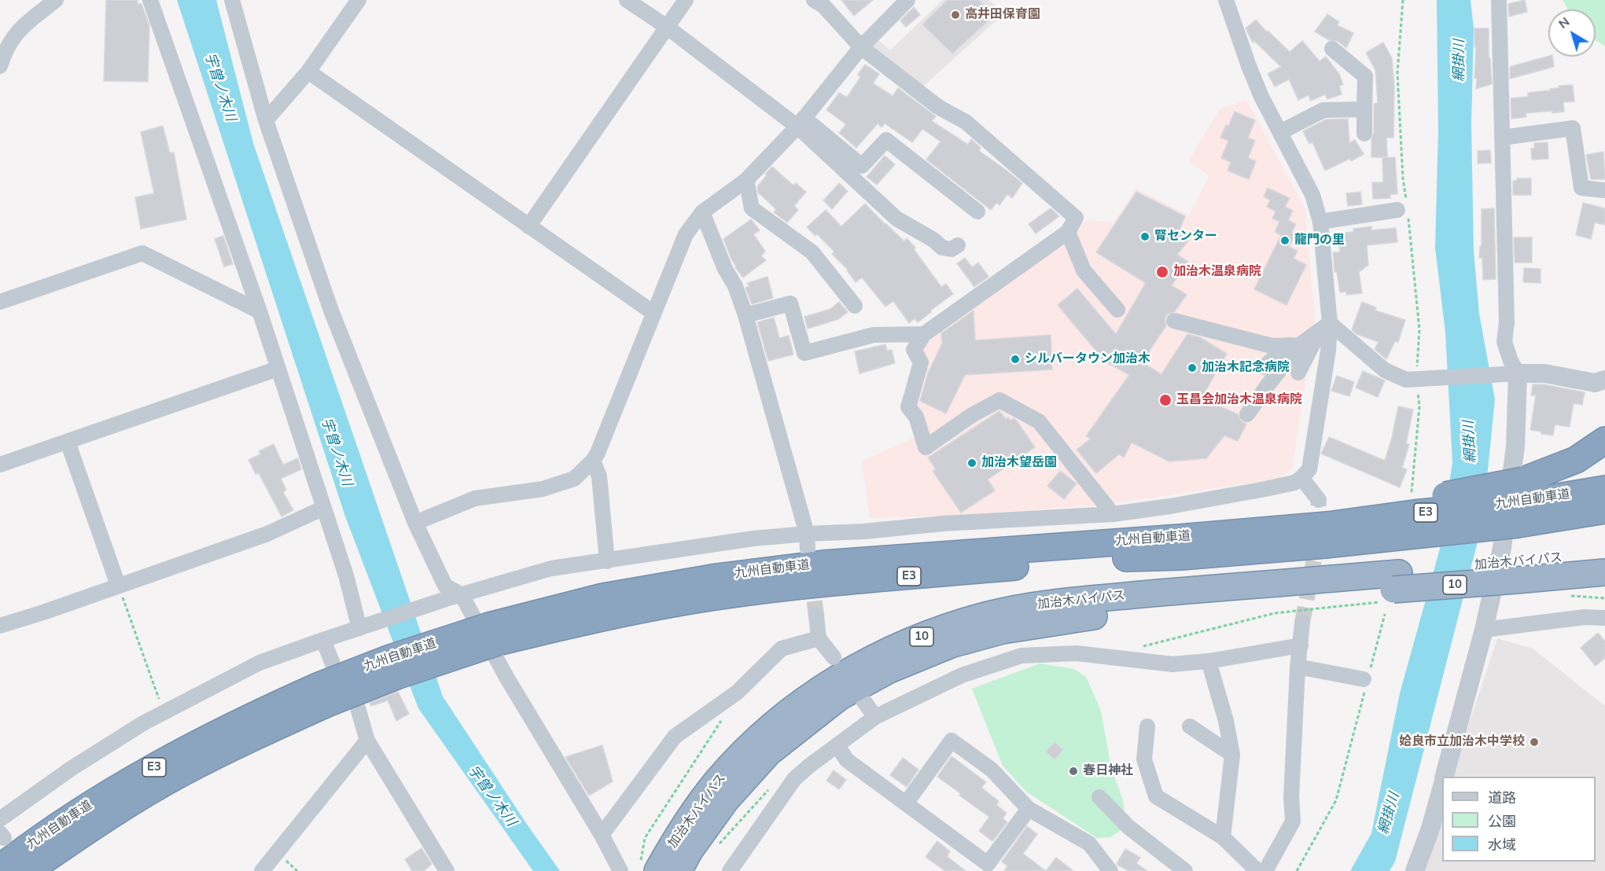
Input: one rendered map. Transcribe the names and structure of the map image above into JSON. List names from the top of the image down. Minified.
{"streets":{"highway":["九州自動車道","E3","加治木バイパス","10"]},"water":["網掛川","宇曽ノ木川"],"places":["高井田保育園","腎センター","龍門の里","加治木温泉病院","シルバータウン加治木","加治木記念病院","玉昌会加治木温泉病院","加治木望岳園","姶良市立加治木中学校","春日神社"],"legend":["道路","公園","水域"],"north":"top left"}
